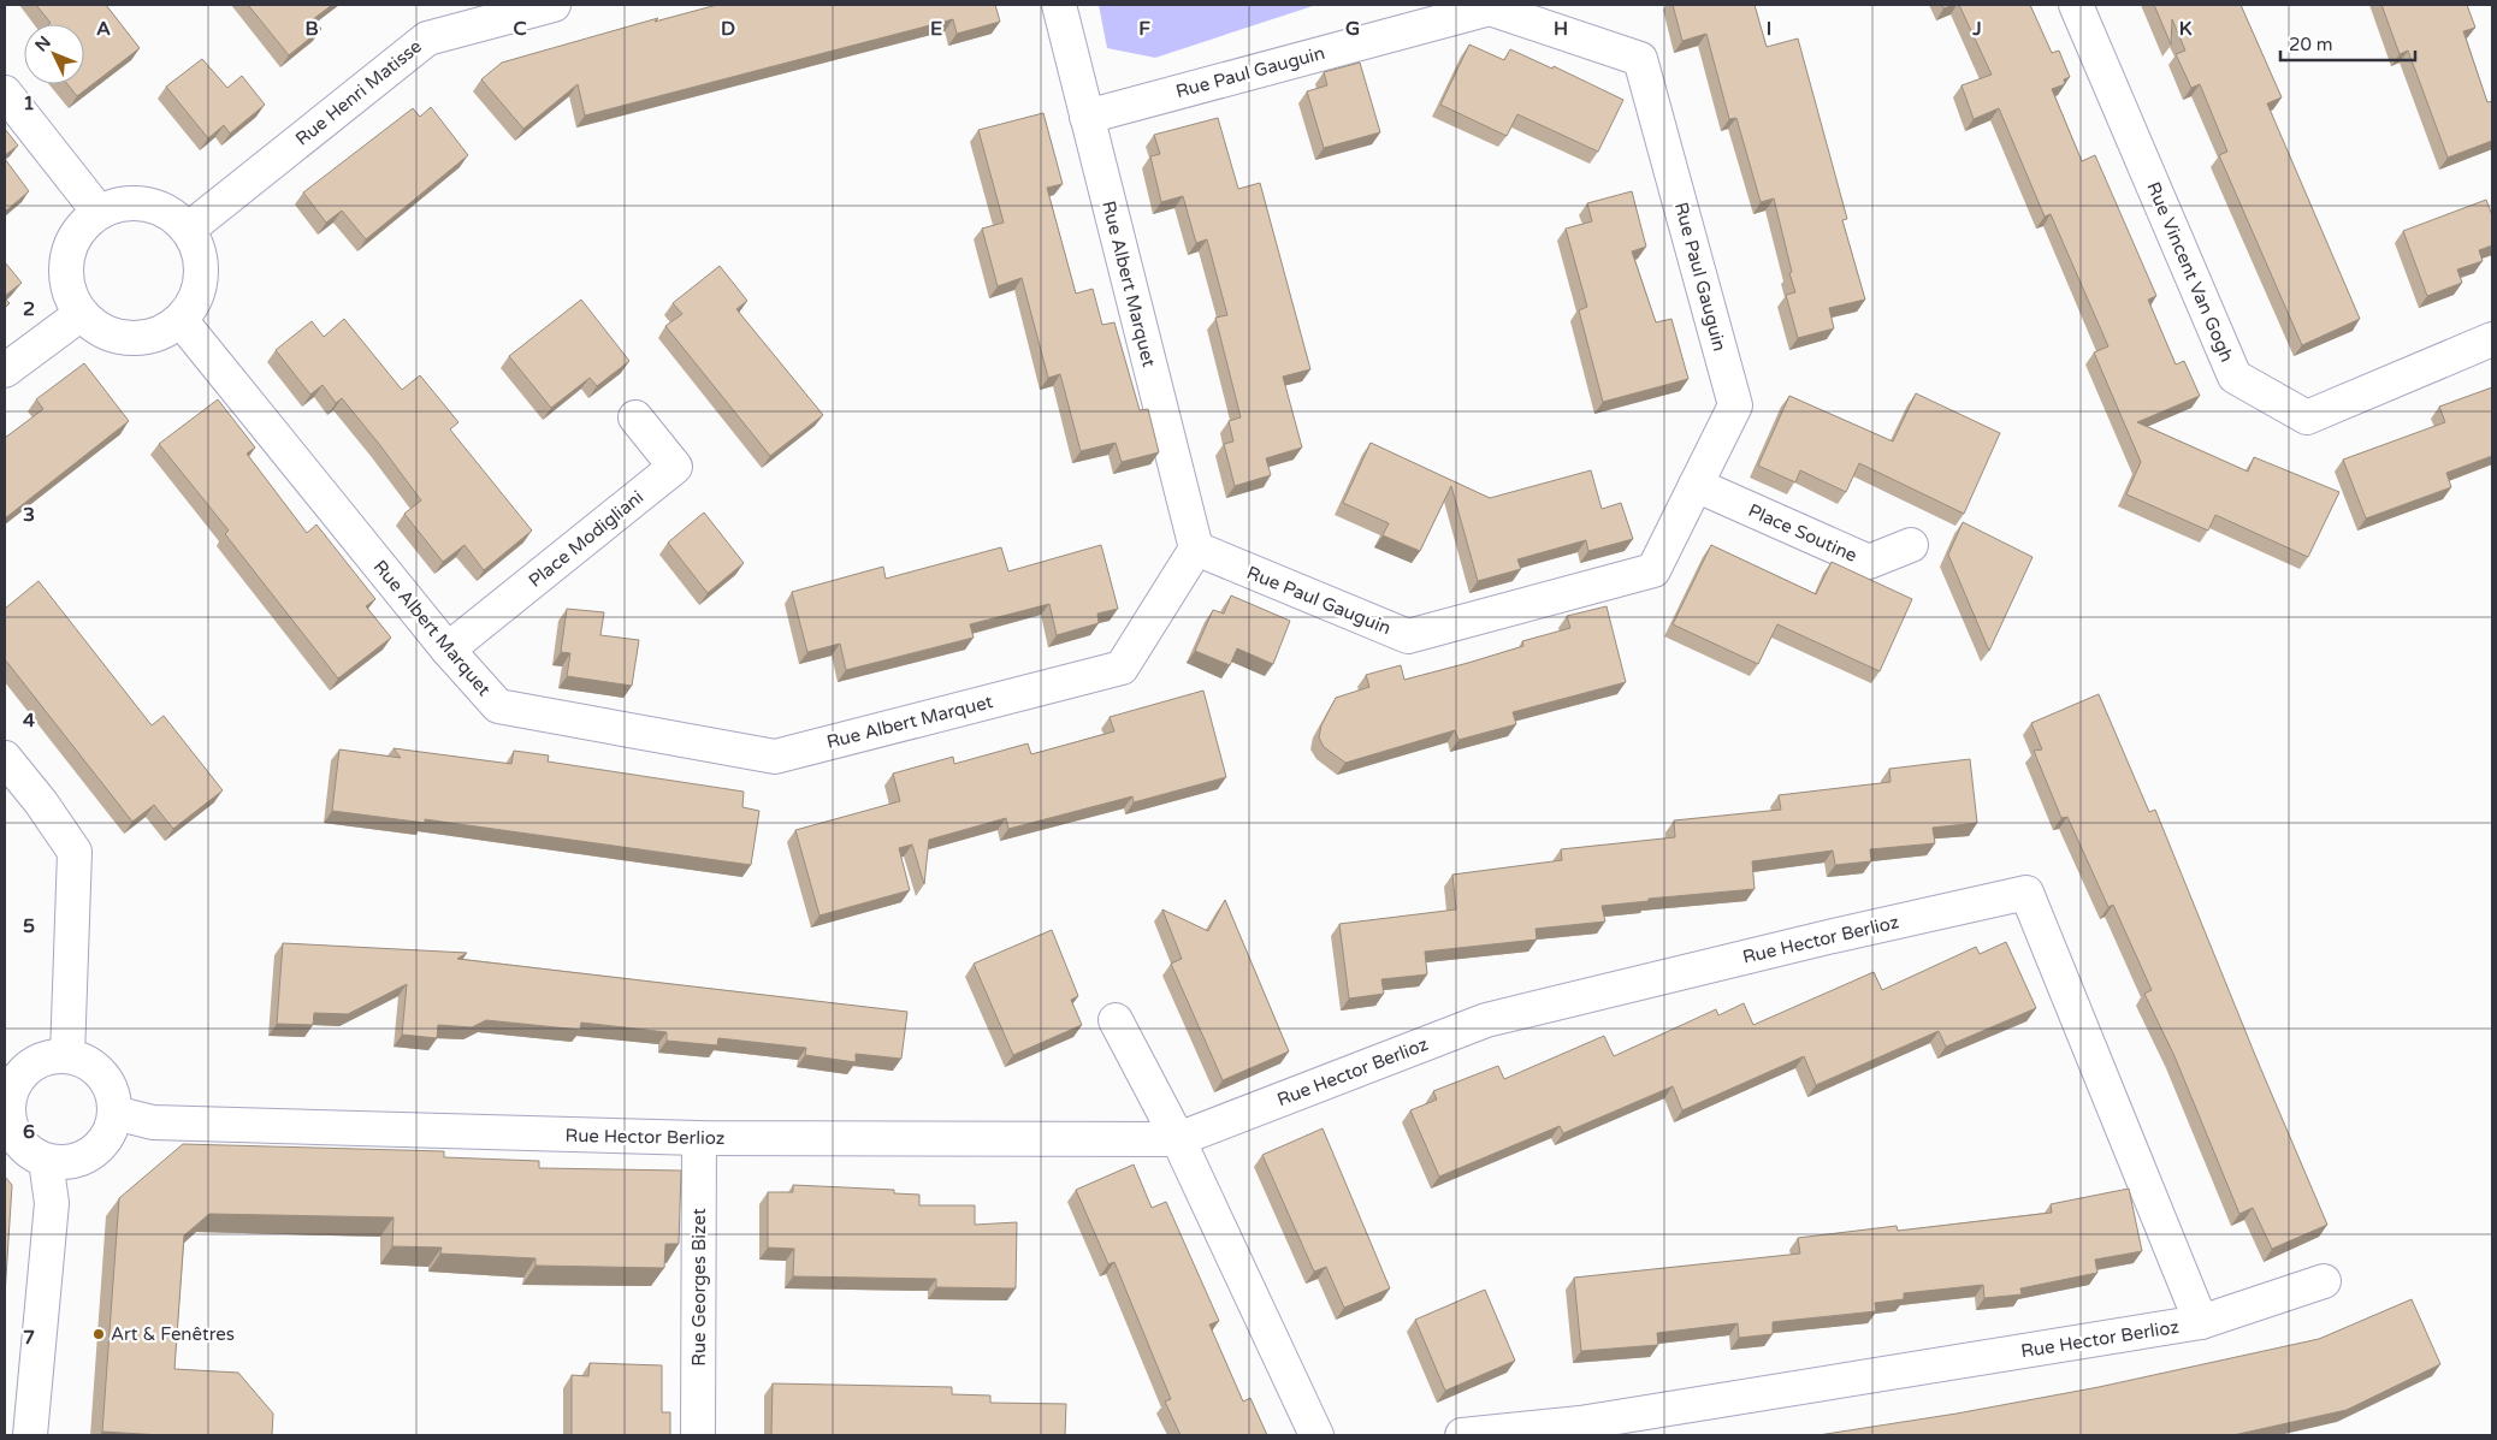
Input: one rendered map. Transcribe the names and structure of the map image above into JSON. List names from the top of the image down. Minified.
{"streets":{"street":["Rue Paul Gauguin","Rue Henri Matisse","Rue Vincent Van Gogh","Rue Albert Marquet","Place Soutine","Place Modigliani","Rue Hector Berlioz","Rue Georges Bizet"]},"crossings":[["Rue Paul Gauguin","Rue Albert Marquet"],["Rue Paul Gauguin","Place Soutine"],["Rue Henri Matisse","Rue Albert Marquet"],["Rue Albert Marquet","Place Modigliani"],["Rue Hector Berlioz","Rue Georges Bizet"]],"places":["Art & Fenêtres"],"scale_bar":"20 m","north":"top left","grid":{"columns":["A","B","C","D","E","F","G","H","I","J","K"],"rows":["1","2","3","4","5","6","7"]}}
